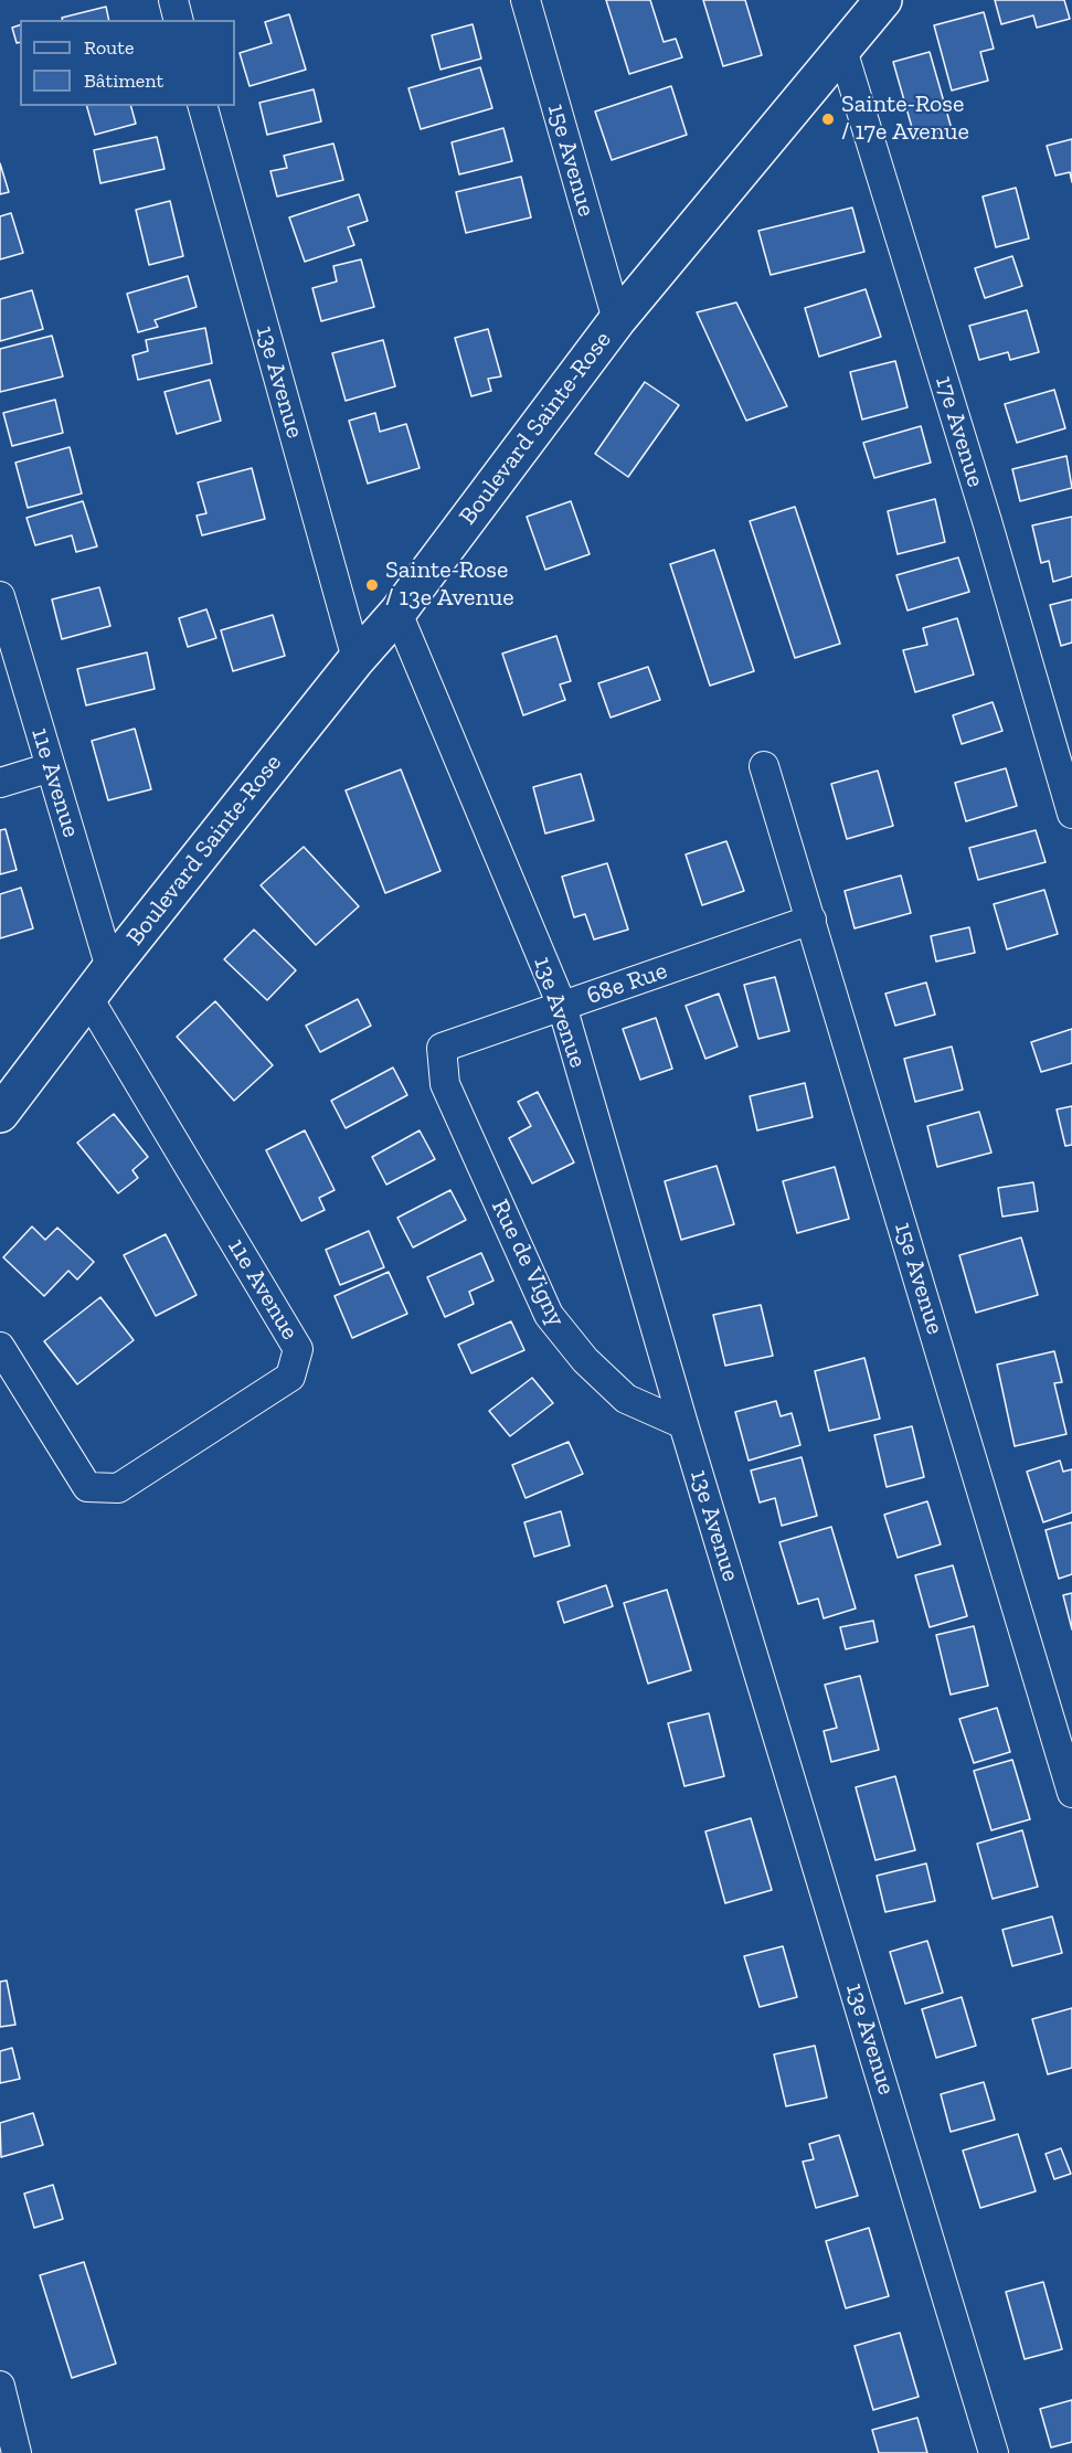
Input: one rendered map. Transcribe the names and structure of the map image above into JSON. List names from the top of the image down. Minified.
{"streets":{"street":["15e Avenue","13e Avenue","Boulevard Sainte-Rose","17e Avenue","11e Avenue","68e Rue","Rue de Vigny"]},"crossings":[["15e Avenue","Boulevard Sainte-Rose"],["15e Avenue","68e Rue"],["13e Avenue","Boulevard Sainte-Rose"],["13e Avenue","68e Rue"],["13e Avenue","Rue de Vigny"],["Boulevard Sainte-Rose","17e Avenue"],["Boulevard Sainte-Rose","11e Avenue"],["68e Rue","Rue de Vigny"]],"places":["Sainte-Rose / 17e Avenue","Sainte-Rose / 13e Avenue"],"legend":["Route","Bâtiment"]}
